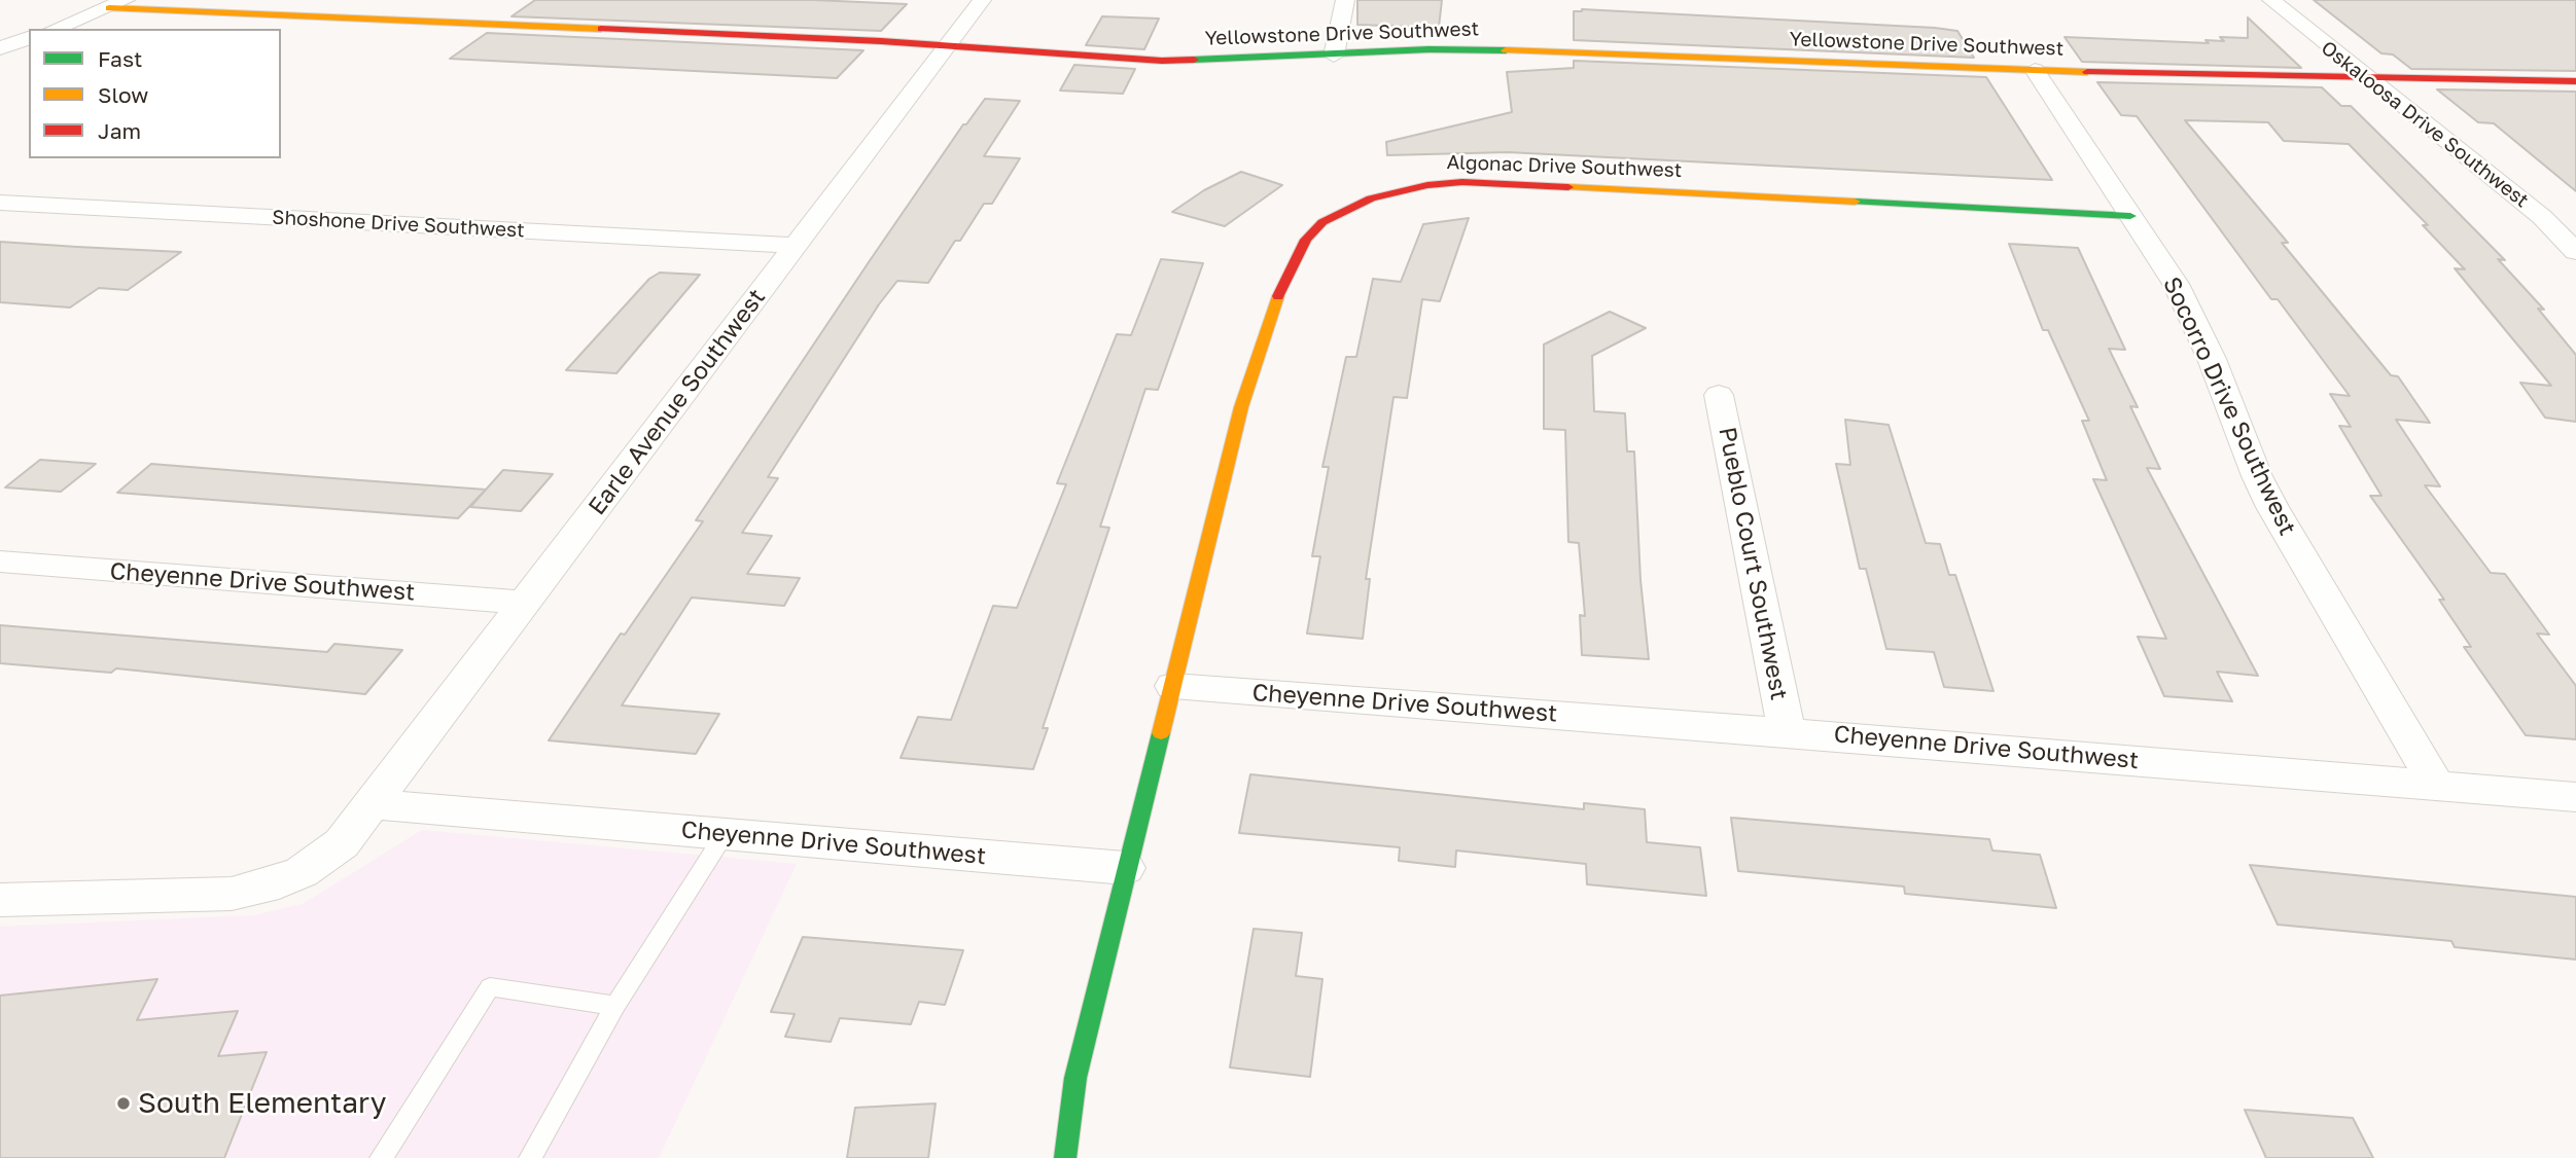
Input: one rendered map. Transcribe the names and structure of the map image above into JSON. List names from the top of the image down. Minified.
{"streets":{"street":["Yellowstone Drive Southwest","Oskaloosa Drive Southwest","Algonac Drive Southwest","Shoshone Drive Southwest","Earle Avenue Southwest","Socorro Drive Southwest","Pueblo Court Southwest","Cheyenne Drive Southwest"]},"crossings":[["Yellowstone Drive Southwest","Oskaloosa Drive Southwest"],["Yellowstone Drive Southwest","Earle Avenue Southwest"],["Yellowstone Drive Southwest","Socorro Drive Southwest"],["Algonac Drive Southwest","Socorro Drive Southwest"],["Algonac Drive Southwest","Cheyenne Drive Southwest"],["Shoshone Drive Southwest","Earle Avenue Southwest"],["Earle Avenue Southwest","Cheyenne Drive Southwest"],["Socorro Drive Southwest","Cheyenne Drive Southwest"],["Pueblo Court Southwest","Cheyenne Drive Southwest"]],"places":["South Elementary"],"legend":["Fast","Slow","Jam"]}
